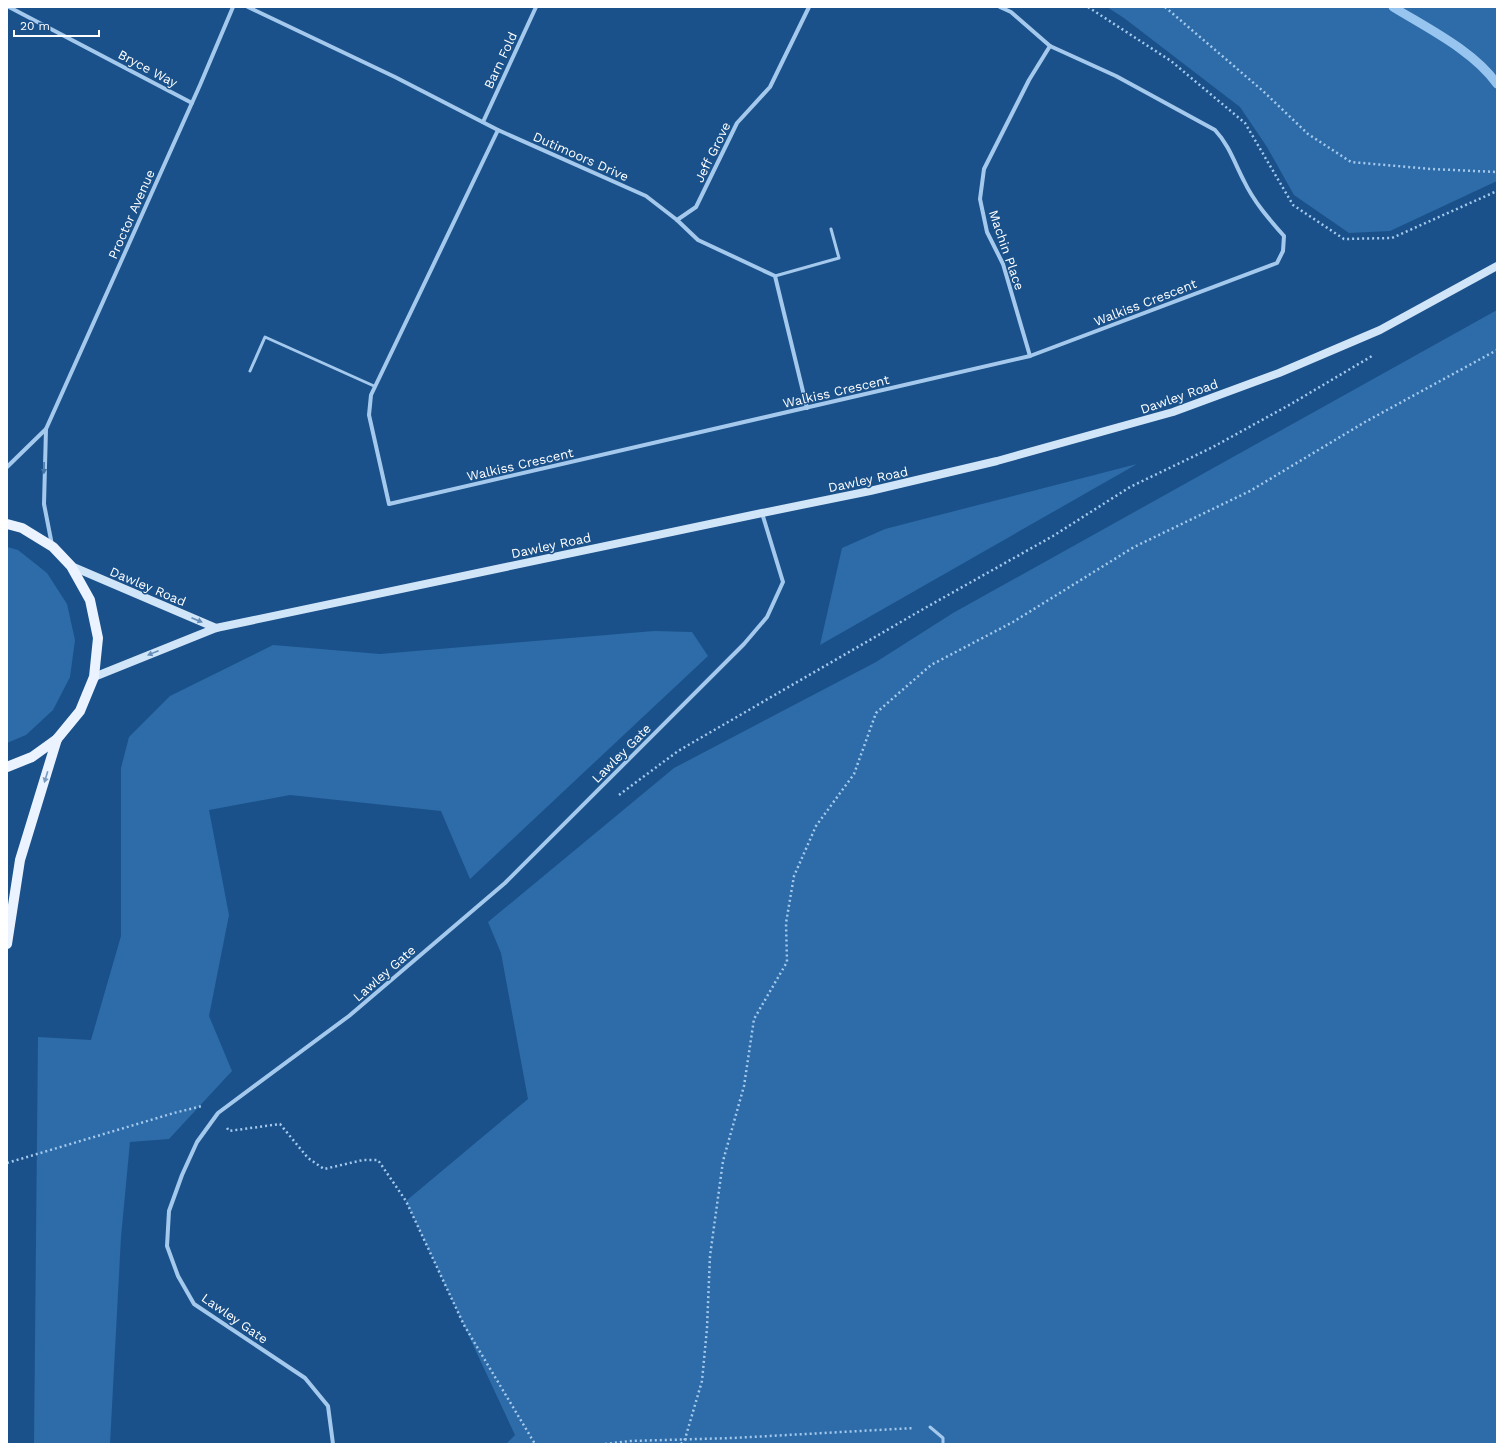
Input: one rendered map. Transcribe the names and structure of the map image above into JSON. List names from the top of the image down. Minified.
{"streets":{"street":["Barn Fold","Bryce Way","Jeff Grove","Dutimoors Drive","Proctor Avenue","Machin Place","Walkiss Crescent","Dawley Road","Lawley Gate"]},"crossings":[["Barn Fold","Dutimoors Drive"],["Bryce Way","Proctor Avenue"],["Jeff Grove","Dutimoors Drive"],["Dutimoors Drive","Walkiss Crescent"],["Machin Place","Walkiss Crescent"],["Dawley Road","Lawley Gate"]],"scale_bar":"20 m"}
